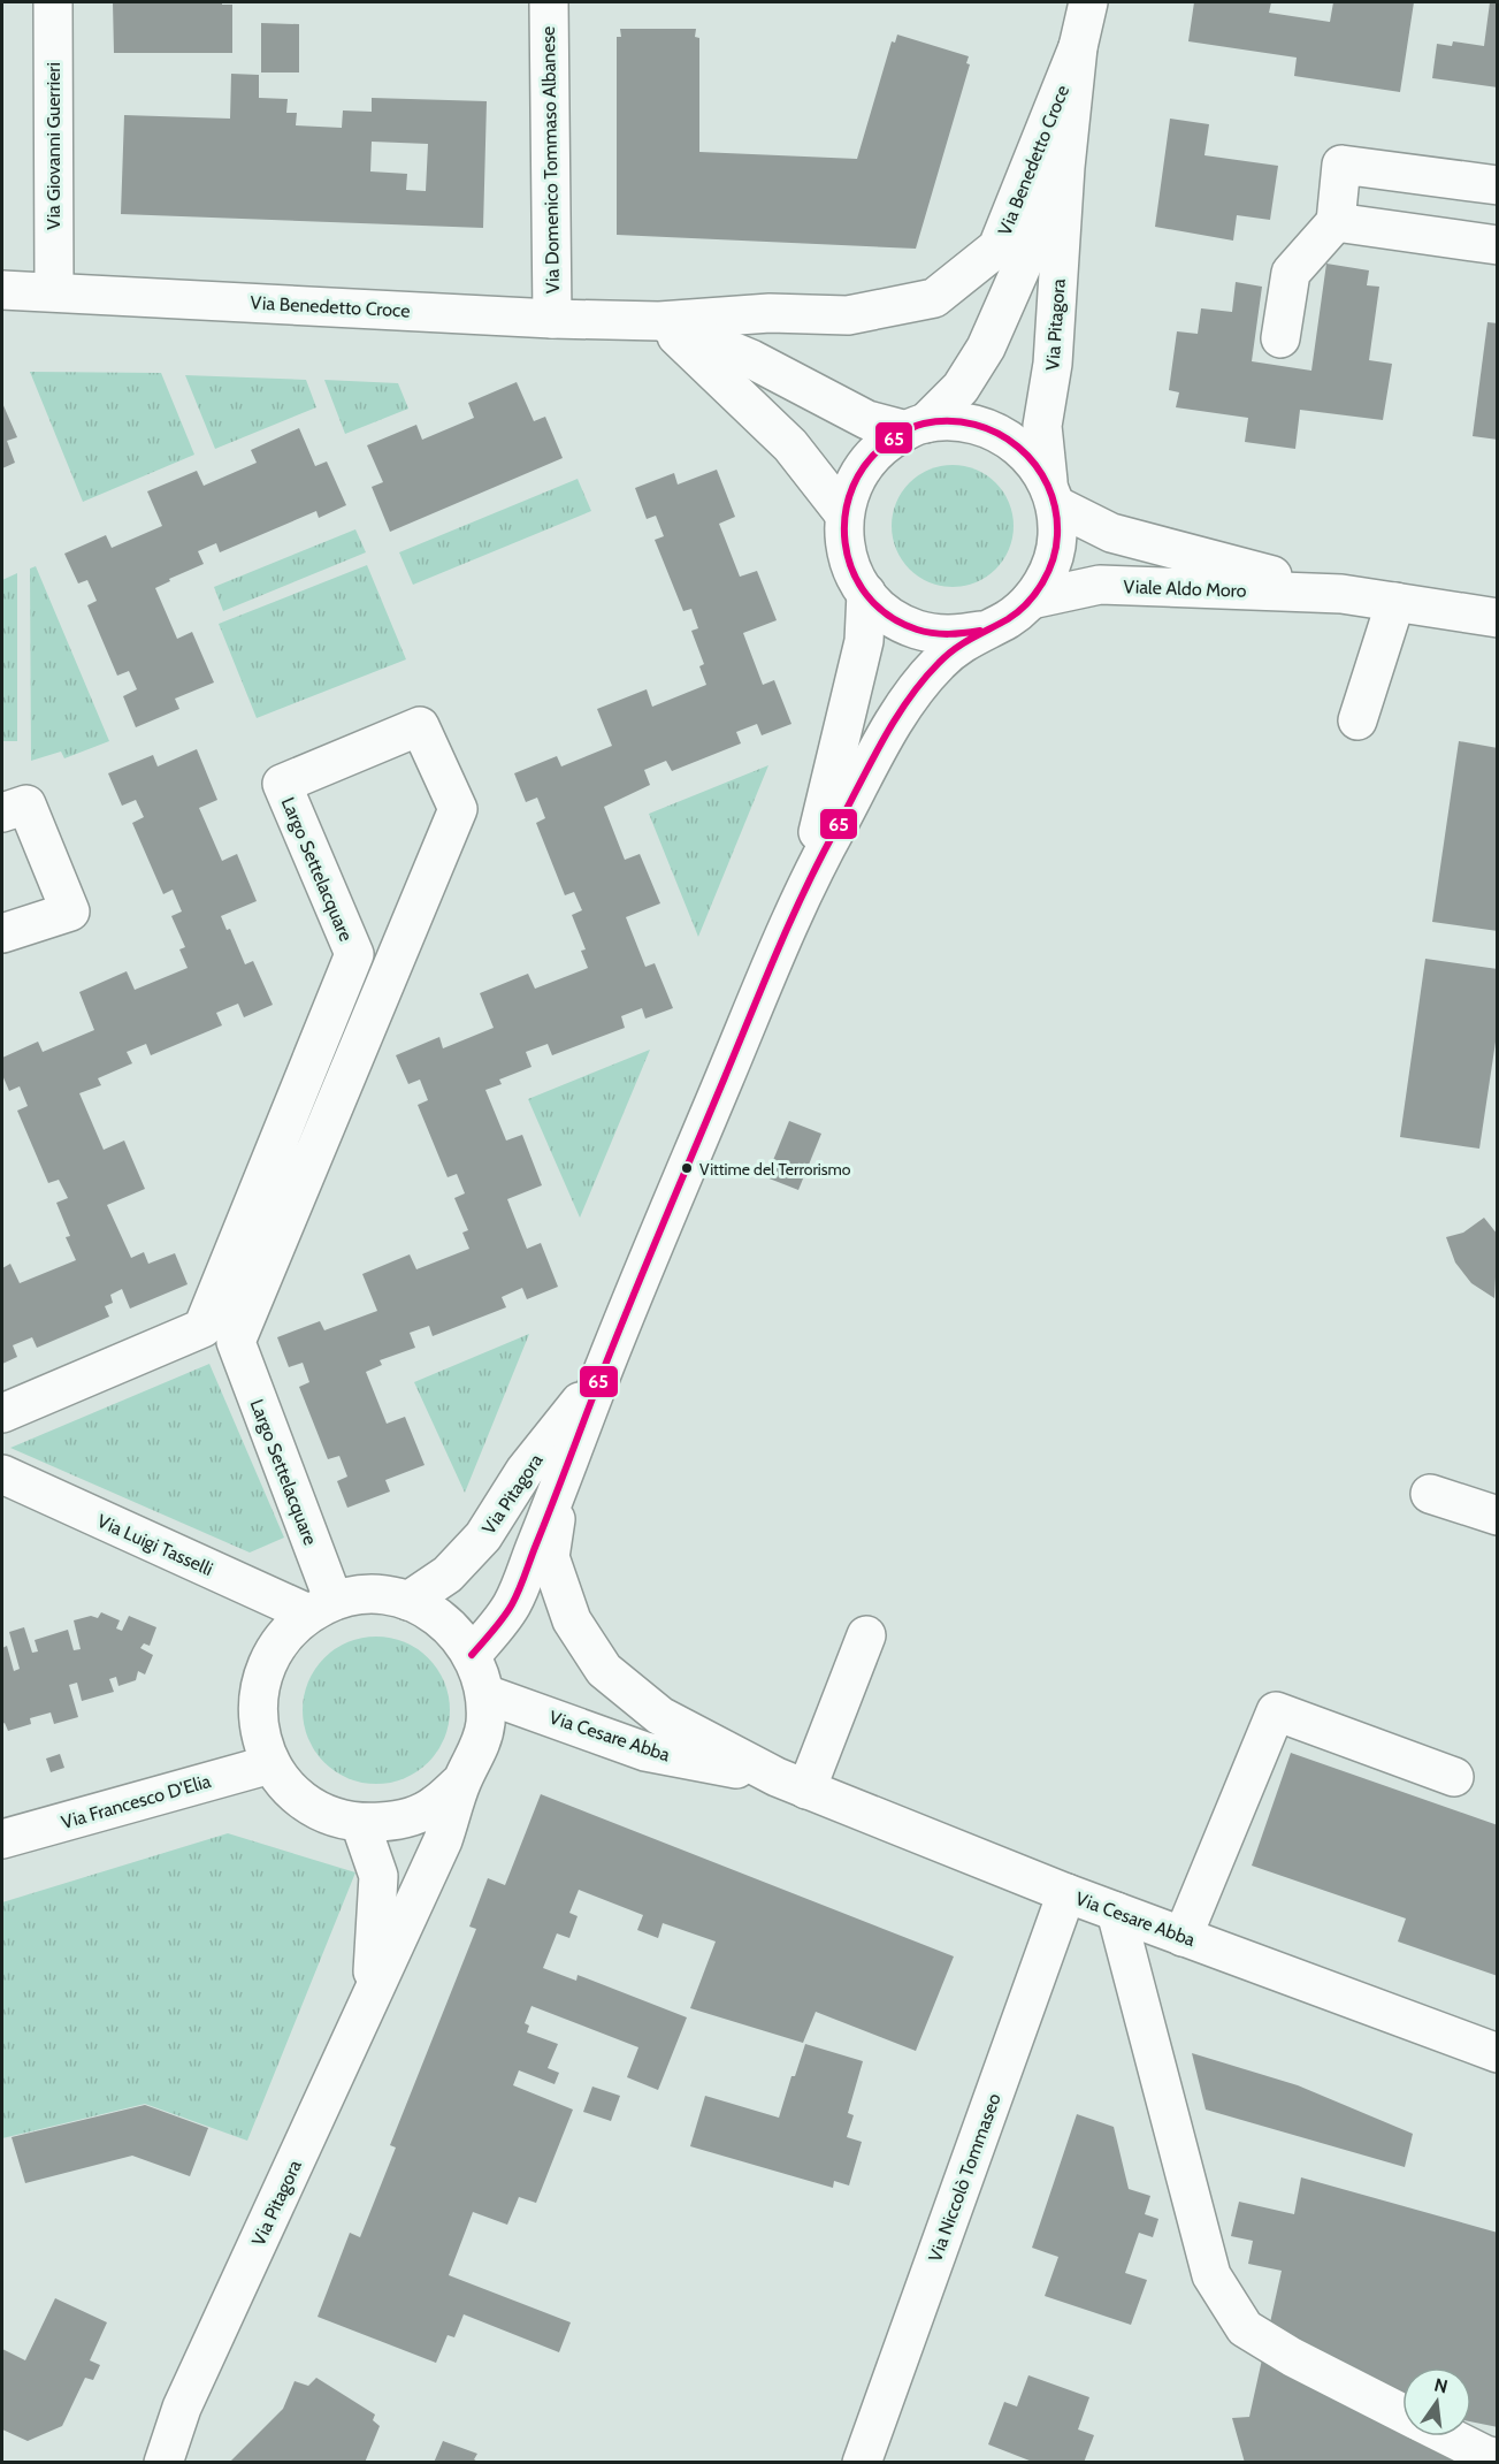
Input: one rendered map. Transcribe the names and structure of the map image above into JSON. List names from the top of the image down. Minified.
{"streets":{"street":["Via Giovanni Guerrieri","Via Domenico Tommaso Albanese","Via Benedetto Croce","Via Pitagora","Viale Aldo Moro","Largo Settelacquare","Via Luigi Tasselli","Via Cesare Abba","Via Francesco D'Elia","Via Niccolò Tommaseo"]},"crossings":[["Via Giovanni Guerrieri","Via Benedetto Croce"],["Via Domenico Tommaso Albanese","Via Benedetto Croce"],["Via Benedetto Croce","Via Pitagora"],["Via Benedetto Croce","Viale Aldo Moro"],["Via Pitagora","Viale Aldo Moro"],["Via Pitagora","Largo Settelacquare"],["Via Pitagora","Via Luigi Tasselli"],["Via Pitagora","Via Cesare Abba"],["Via Pitagora","Via Francesco D'Elia"],["Largo Settelacquare","Via Luigi Tasselli"],["Largo Settelacquare","Via Cesare Abba"],["Largo Settelacquare","Via Francesco D'Elia"],["Via Luigi Tasselli","Via Cesare Abba"],["Via Luigi Tasselli","Via Francesco D'Elia"],["Via Cesare Abba","Via Francesco D'Elia"],["Via Cesare Abba","Via Niccolò Tommaseo"]],"places":["Vittime del Terrorismo"],"lines":["transit line 65"],"north":"top"}
